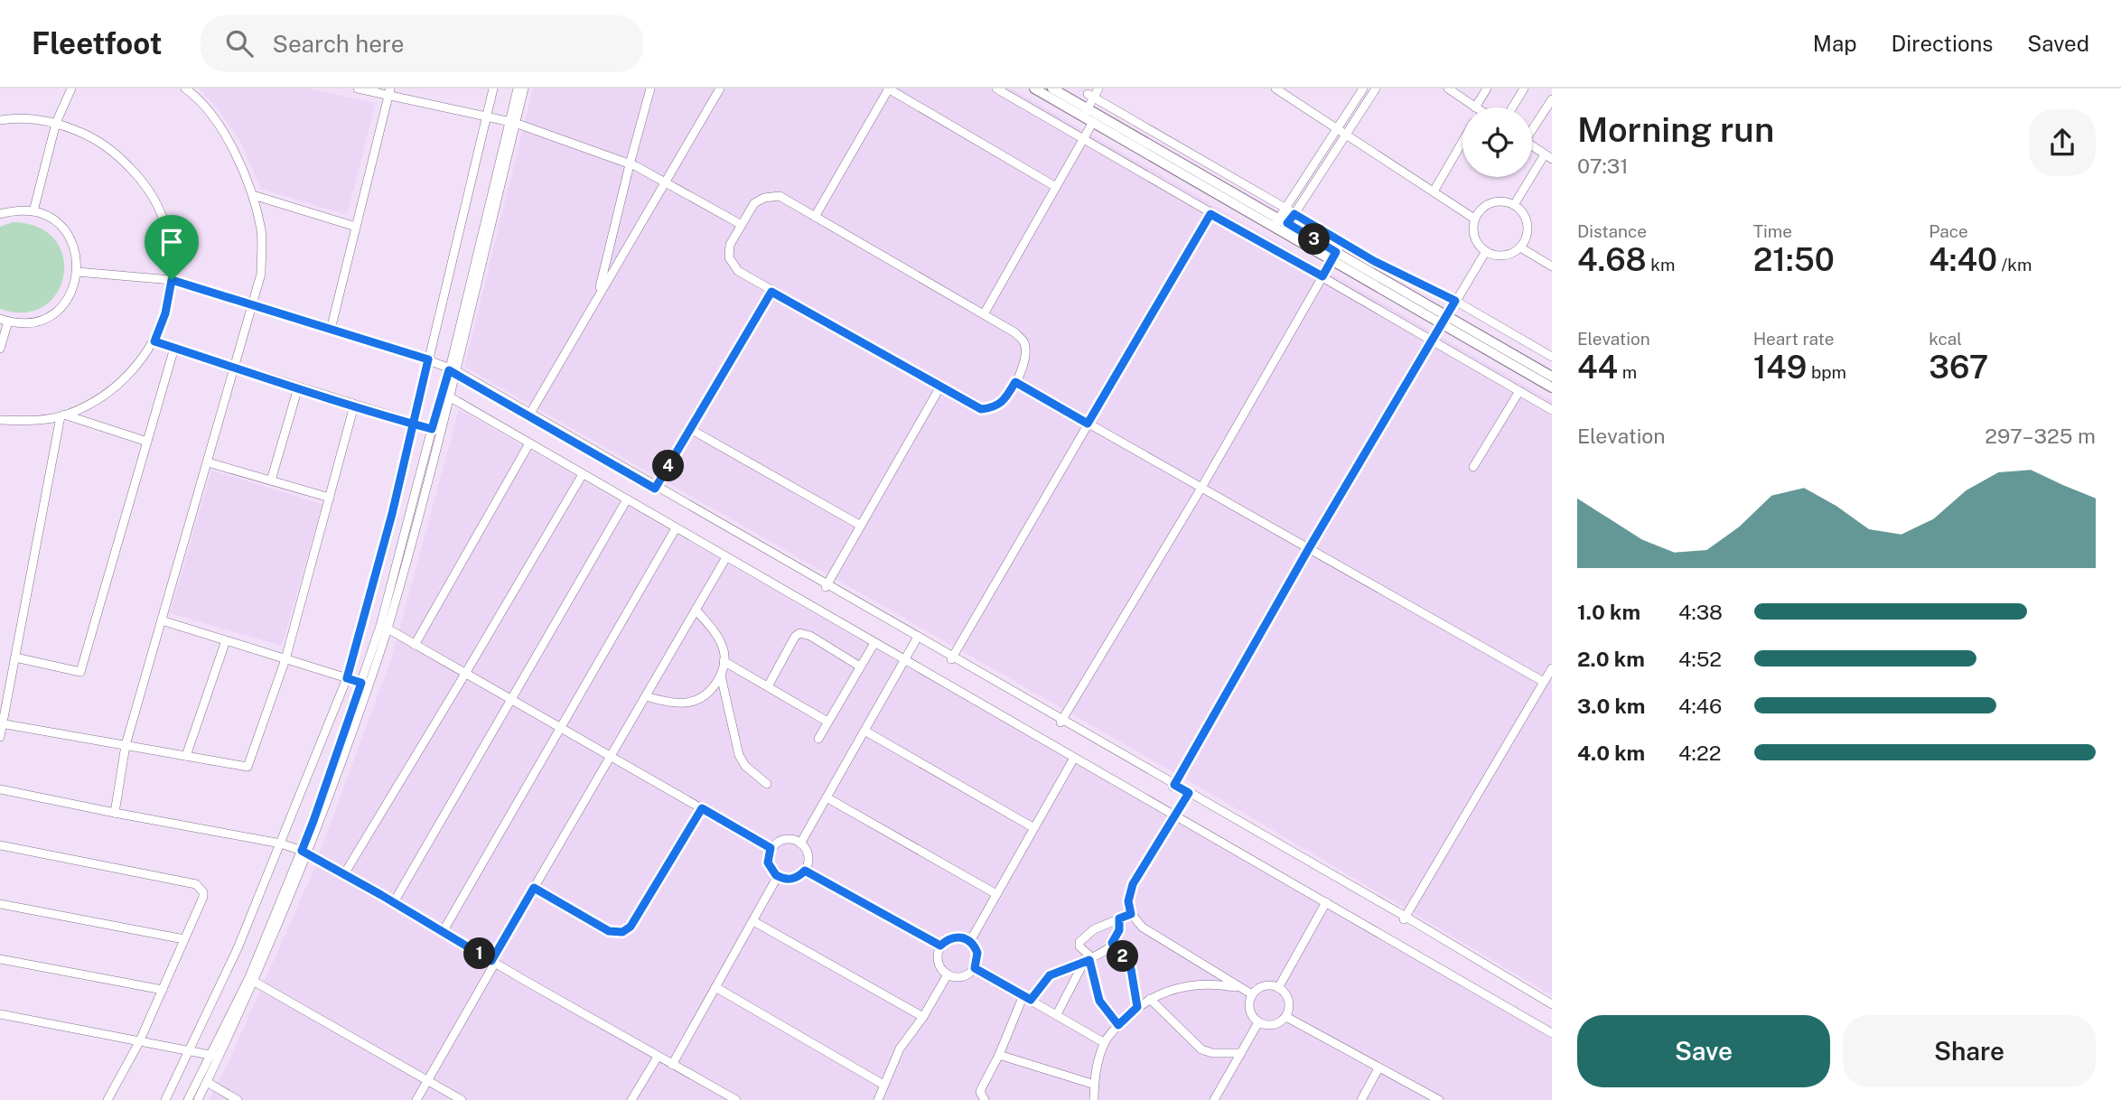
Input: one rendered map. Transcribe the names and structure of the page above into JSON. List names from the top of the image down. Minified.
{"page":{"header":"Fleetfoot","search":"Search here","nav":["Map","Directions","Saved"],"heading":["Morning run","07:31"],"stats":[["Distance","4.68 km"],["Time","21:50"],["Pace","4:40 /km"],["Elevation","44 m"],["Heart rate","149 bpm"],["kcal","367"]],"pins":["3","4","1","2"],"chart":["Elevation","297–325 m"],"list":[{"name":"1.0 km","note":"4:38"},{"name":"2.0 km","note":"4:52"},{"name":"3.0 km","note":"4:46"},{"name":"4.0 km","note":"4:22"}],"buttons":["Save","Share"]}}
